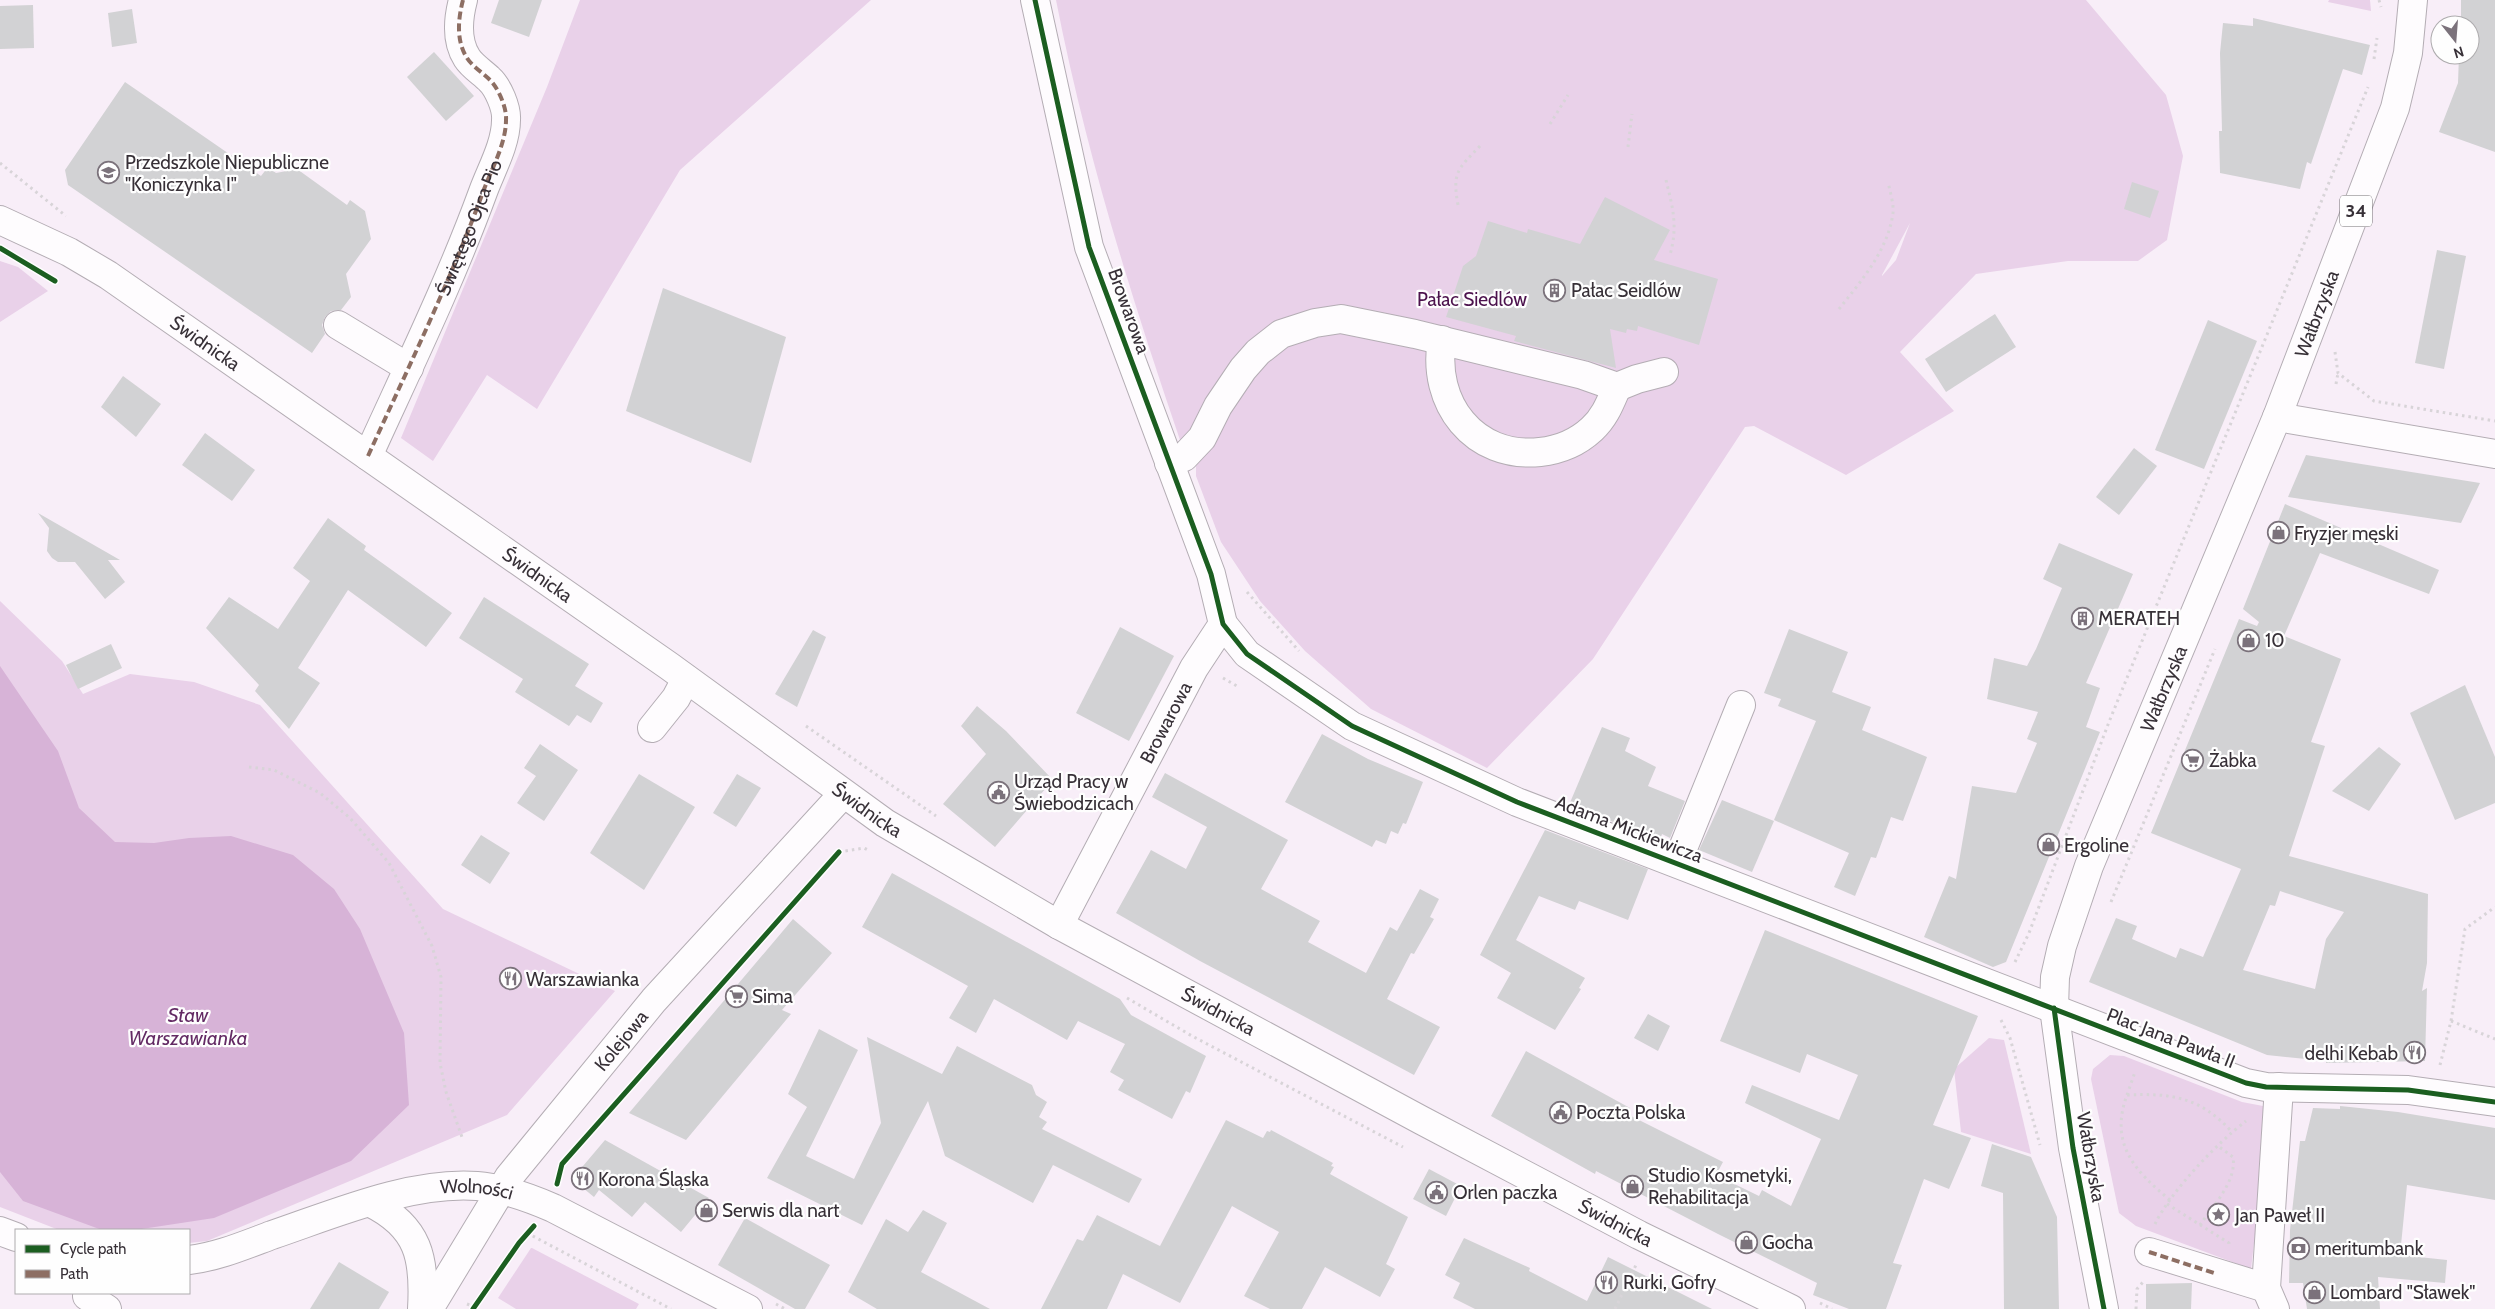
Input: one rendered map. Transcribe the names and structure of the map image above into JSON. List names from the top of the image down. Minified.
{"streets":{"street":["34","Świętego Ojca Pio","Browarowa","Wałbrzyska","Świdnicka","Adama Mickiewicza","Plac Jana Pawła II","Kolejowa","Wolności"]},"crossings":[["Świętego Ojca Pio","Świdnicka"],["Browarowa","Świdnicka"],["Browarowa","Adama Mickiewicza"],["Wałbrzyska","Adama Mickiewicza"],["Wałbrzyska","Plac Jana Pawła II"],["Świdnicka","Kolejowa"],["Adama Mickiewicza","Plac Jana Pawła II"],["Kolejowa","Wolności"]],"water":["Staw Warszawianka"],"parks":["Pałac Siedlów"],"places":{"school or university":["Przedszkole Niepubliczne \"Koniczynka I\""],"building":["Pałac Seidlów","MERATEH"],"shop":["Fryzjer męski","10","Ergoline","Studio Kosmetyki, Rehabilitacja","Serwis dla nart","Gocha","Lombard \"Sławek\""],"supermarket":["Żabka","Sima"],"public building":["Urząd Pracy w Świebodzicach","Poczta Polska","Orlen paczka"],"restaurant":["Warszawianka","delhi Kebab","Korona Śląska","Rurki, Gofry"],"place":["Jan Paweł II"],"bank":["meritumbank"]},"legend":["Cycle path","Path"],"north":"bottom"}
